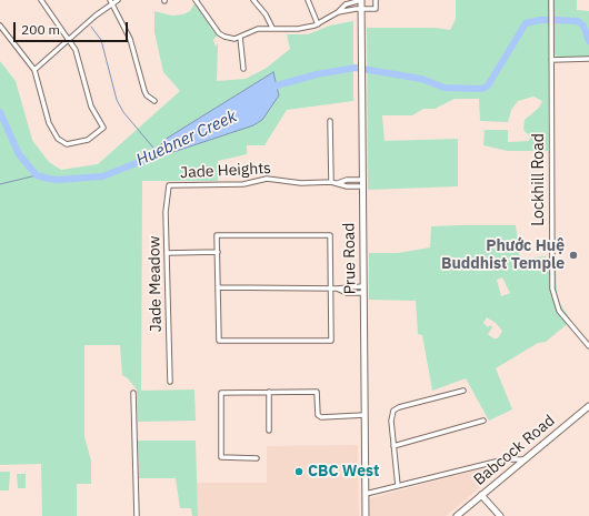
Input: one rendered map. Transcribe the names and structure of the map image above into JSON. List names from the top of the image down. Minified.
{"streets":{"main road":["Prue Road","Babcock Road"],"street":["Jade Heights","Lockhill Road","Jade Meadow"]},"crossings":[["Jade Heights","Prue Road"],["Jade Heights","Jade Meadow"]],"water":["Huebner Creek"],"places":["Phước Huệ Buddhist Temple","CBC West"],"scale_bar":"200 m"}
